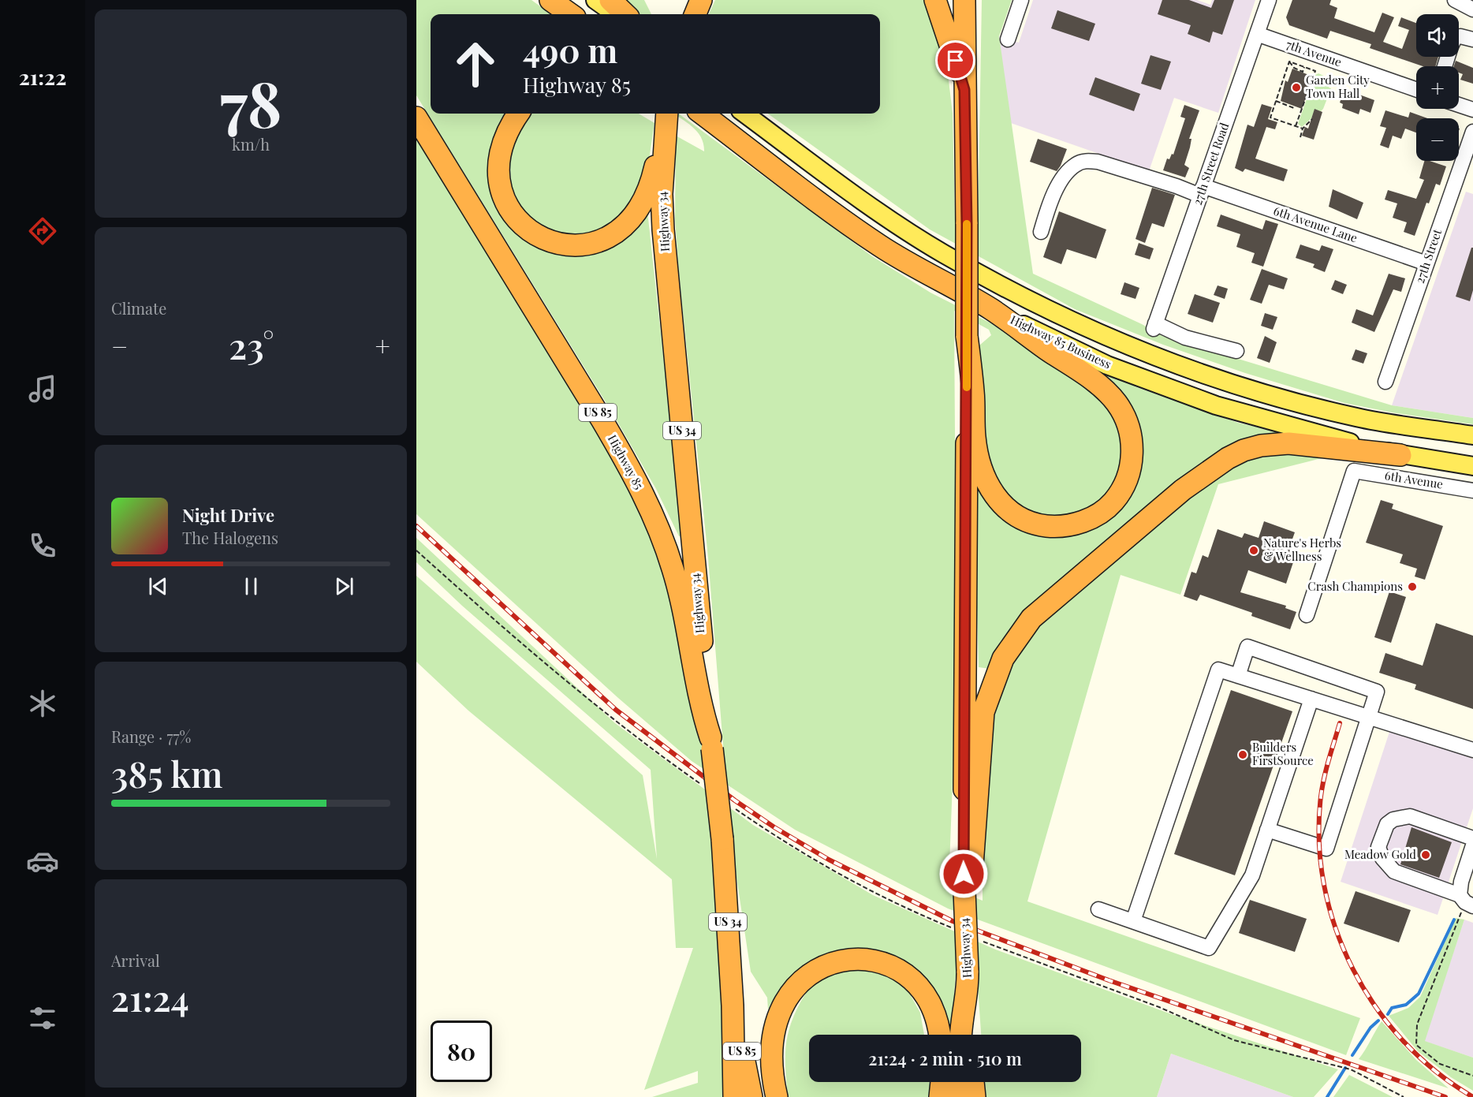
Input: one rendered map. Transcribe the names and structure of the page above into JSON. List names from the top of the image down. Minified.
{"streets":{"highway":["Highway 34","Highway 85 Business","US 85","US 34","Highway 85"],"street":["7th Avenue","27th Street Road","6th Avenue Lane","27th Street","6th Avenue"]},"crossings":[["7th Avenue","27th Street Road"],["27th Street Road","6th Avenue Lane"],["Highway 34","US 85"],["Highway 34","Highway 85"],["6th Avenue Lane","27th Street"]],"places":["Garden City Town Hall","Nature's Herbs & Wellness","Crash Champions","Builders FirstSource","Meadow Gold"],"page":{"tabs":"21:22","tile":[["78","km/h"],"Climate",["Range · 77%","385 km"],["Arrival","21:24"]],"map_buttons":["+","−"],"turn":["490 m","Highway 85"],"heat":["−","23°","+"],"song":["Night Drive","The Halogens"],"limit":"80","trip":"21:24 · 2 min · 510 m"}}
